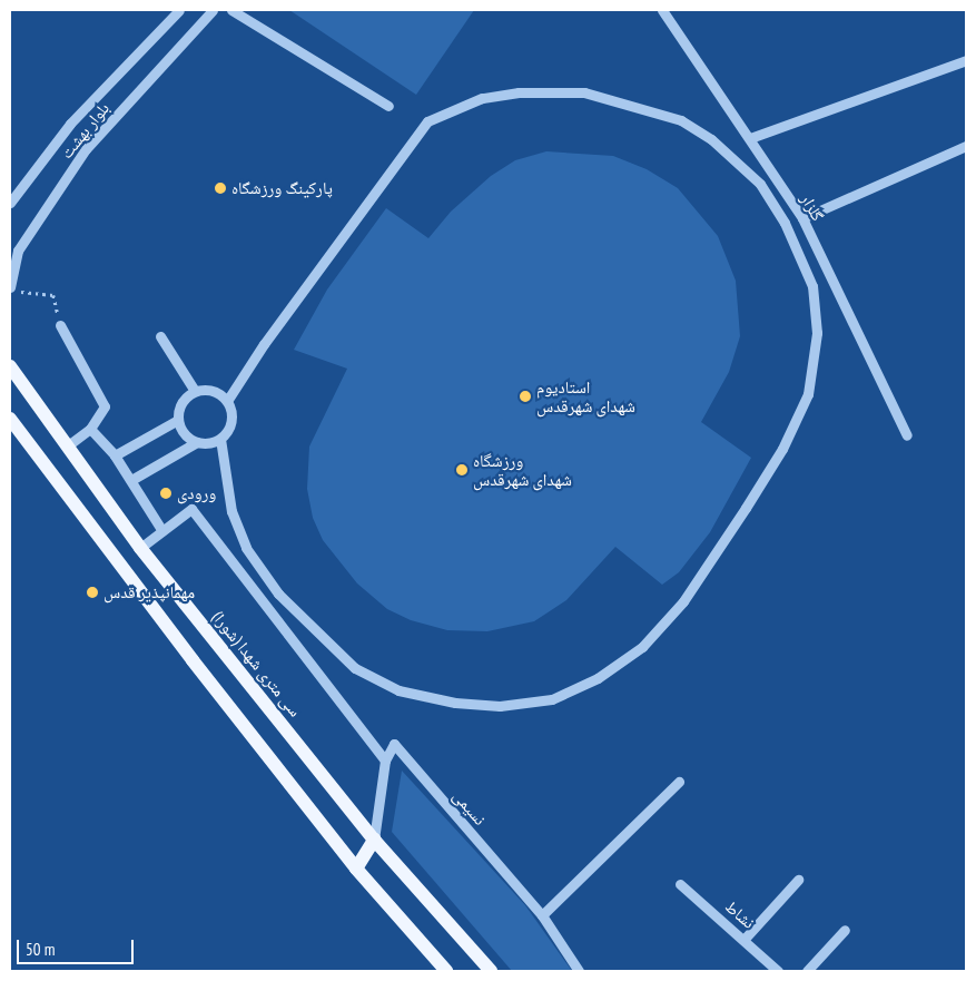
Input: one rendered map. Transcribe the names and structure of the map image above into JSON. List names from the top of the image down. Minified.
{"streets":{"main road":["سی متری شهدا (شورا)"],"street":["بلوار بهشت","گلزار","نسیمی","نشاط"]},"places":["پارکینگ ورزشگاه","استادیوم شهدای شهرقدس","ورزشگاه شهدای شهرقدس","ورودی","مهمانپذیر قدس"],"scale_bar":"50 m"}
